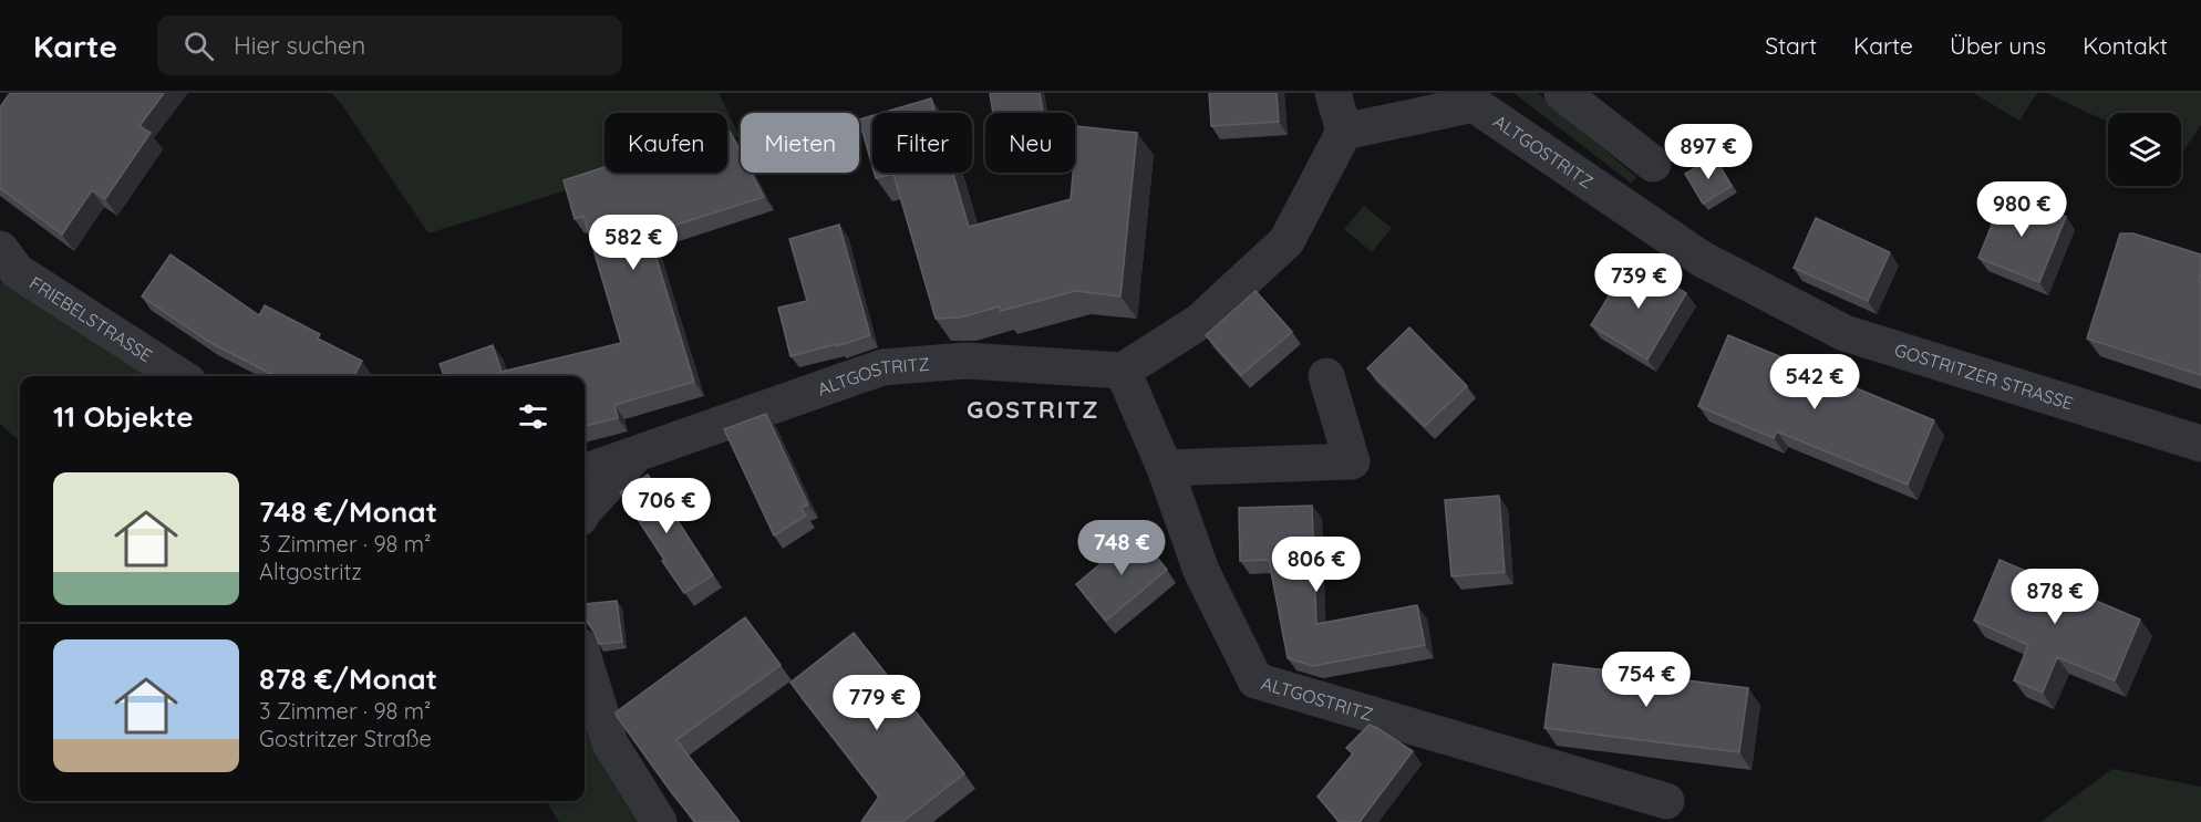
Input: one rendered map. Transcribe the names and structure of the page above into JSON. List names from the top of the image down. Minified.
{"streets":{"street":["ALTGOSTRITZ","FRIEBELSTRASSE","GOSTRITZER STRASSE"]},"crossings":[["ALTGOSTRITZ","GOSTRITZER STRASSE"]],"districts":["GOSTRITZ"],"page":{"header":"Karte","search":"Hier suchen","nav":["Start","Karte","Über uns","Kontakt"],"chip":["Kaufen","Mieten","Filter","Neu"],"price":["897 €","980 €","582 €","739 €","542 €","706 €","748 €","806 €","878 €","754 €","779 €"],"heading":"11 Objekte","list":[{"name":"748 €/Monat","note":"3 Zimmer · 98 m² · Altgostritz"},{"name":"878 €/Monat","note":"3 Zimmer · 98 m² · Gostritzer Straße"}]}}
